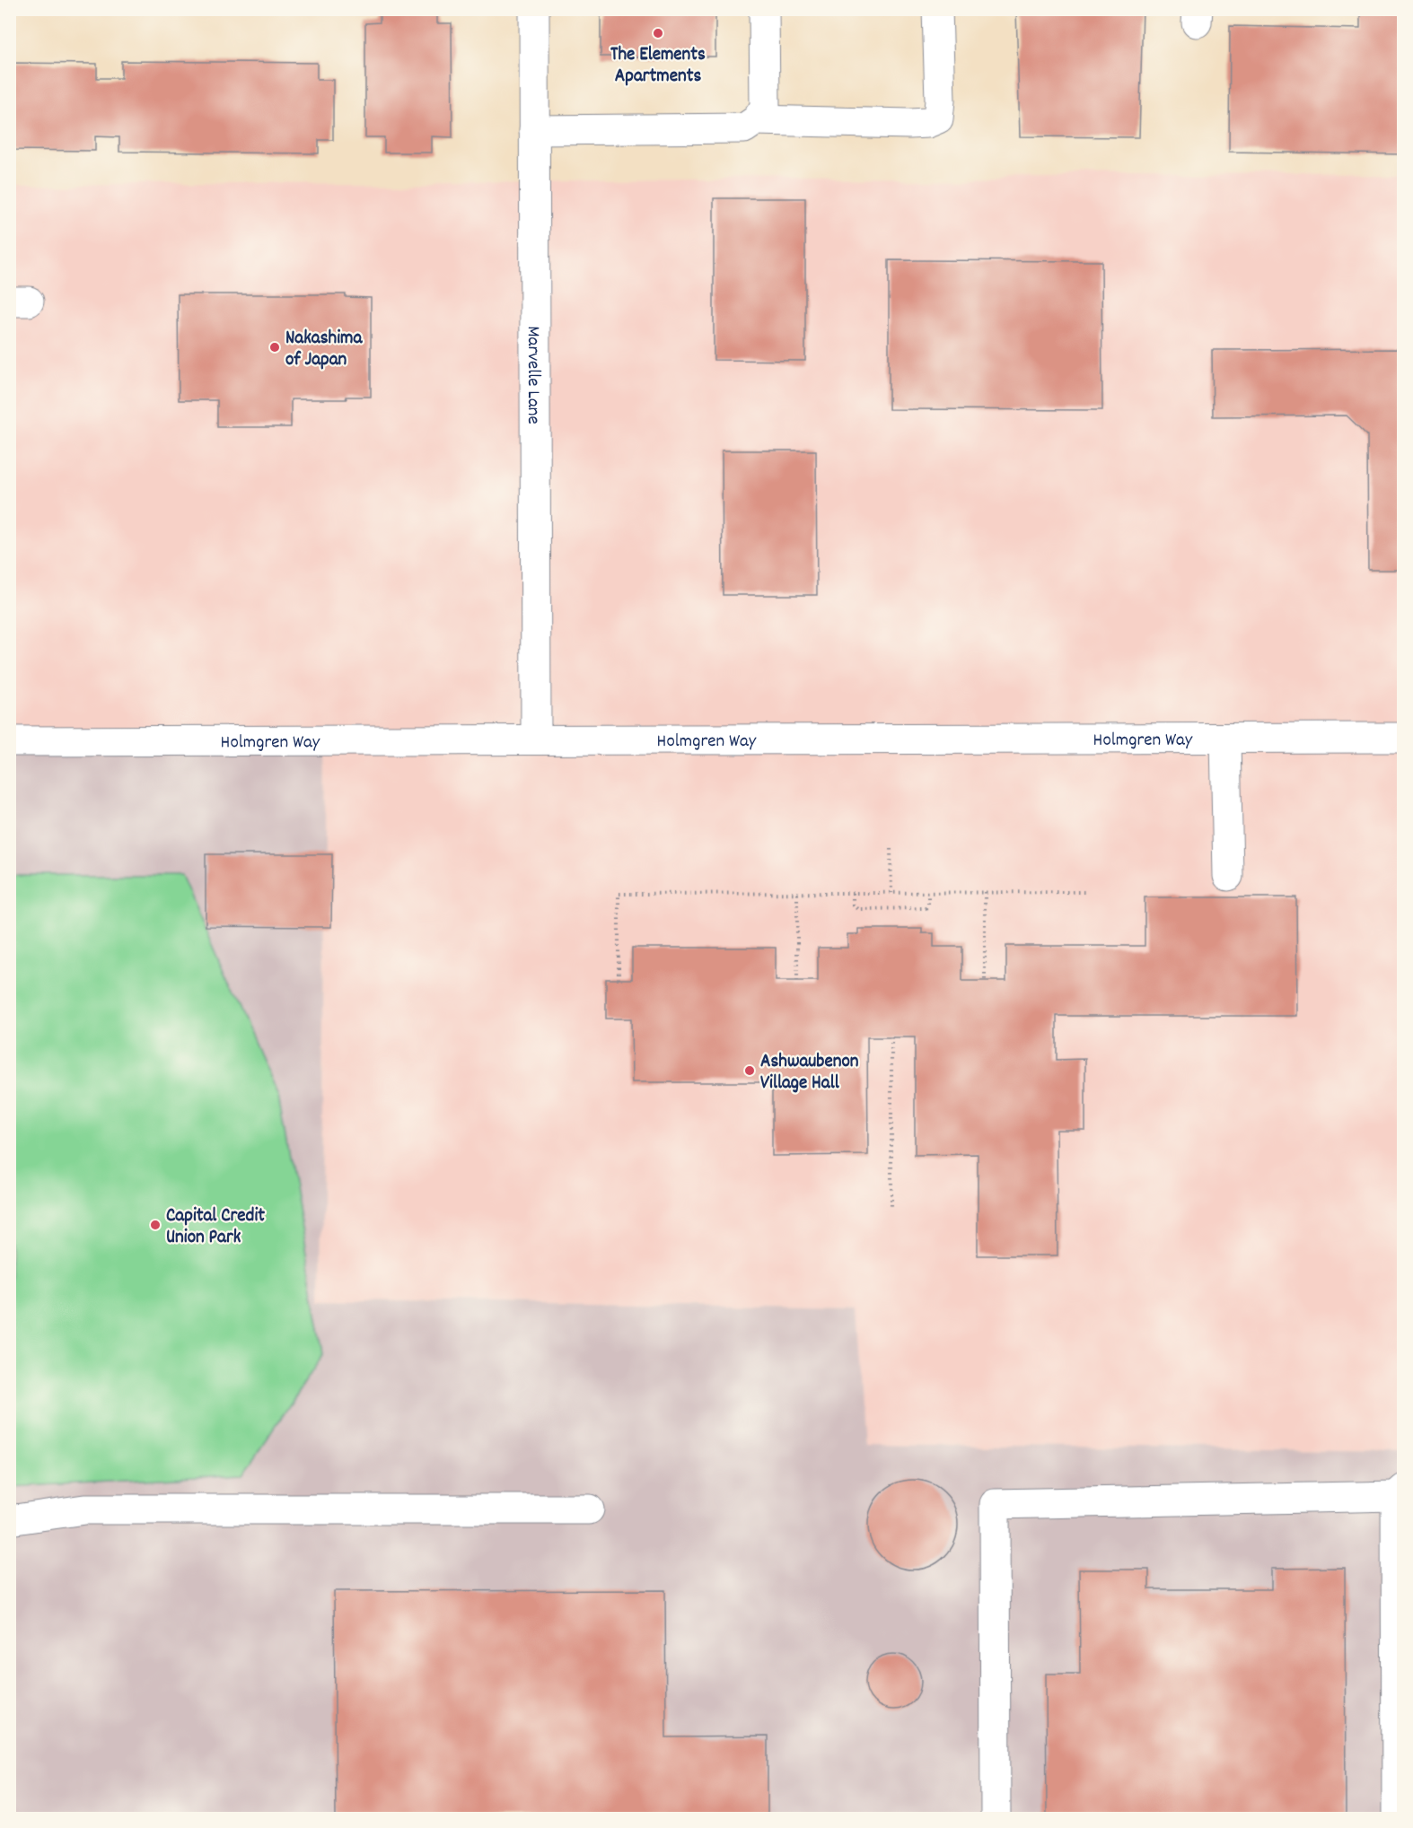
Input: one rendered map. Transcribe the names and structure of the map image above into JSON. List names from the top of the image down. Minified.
{"streets":{"street":["Marvelle Lane","Holmgren Way"]},"crossings":[["Marvelle Lane","Holmgren Way"]],"places":["The Elements Apartments","Nakashima of Japan","Ashwaubenon Village Hall","Capital Credit Union Park"]}
